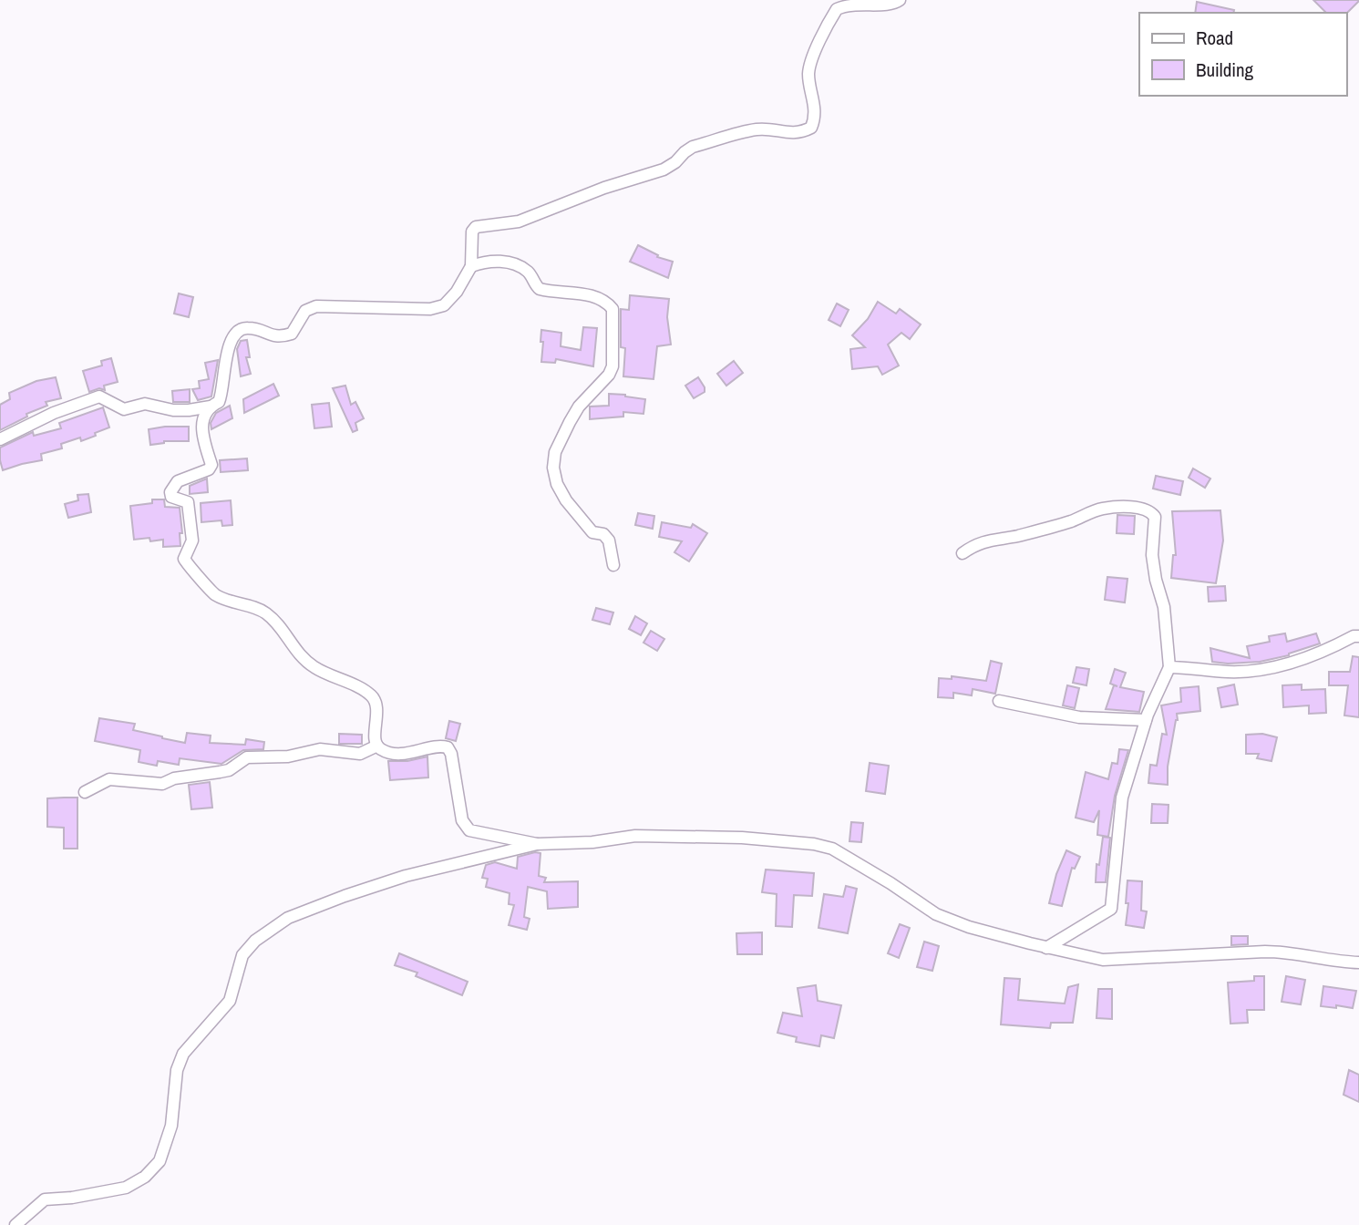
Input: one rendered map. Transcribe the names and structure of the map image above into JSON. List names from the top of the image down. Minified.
{"legend":["Road","Building"]}
